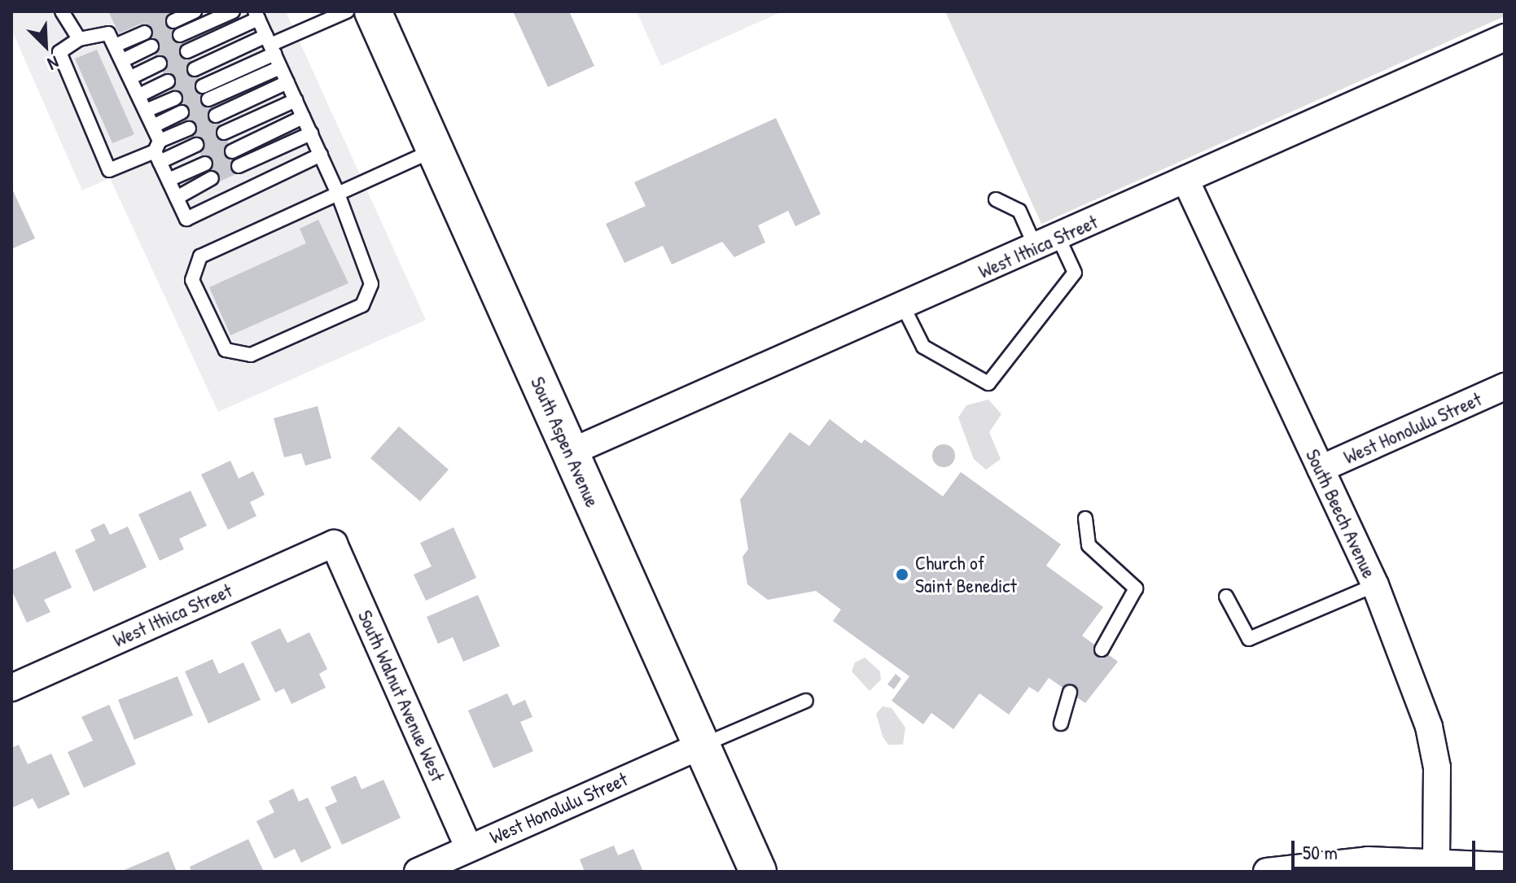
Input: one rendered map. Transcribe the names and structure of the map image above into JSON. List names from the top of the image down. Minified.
{"streets":{"main road":["South Aspen Avenue"],"street":["West Ithica Street","West Honolulu Street","South Beech Avenue","South Walnut Avenue West"]},"crossings":[["West Ithica Street","South Aspen Avenue"],["West Ithica Street","South Beech Avenue"],["West Ithica Street","South Walnut Avenue West"],["West Honolulu Street","South Aspen Avenue"],["West Honolulu Street","South Beech Avenue"],["West Honolulu Street","South Walnut Avenue West"]],"places":["Church of Saint Benedict"],"scale_bar":"50 m","north":"bottom right"}
